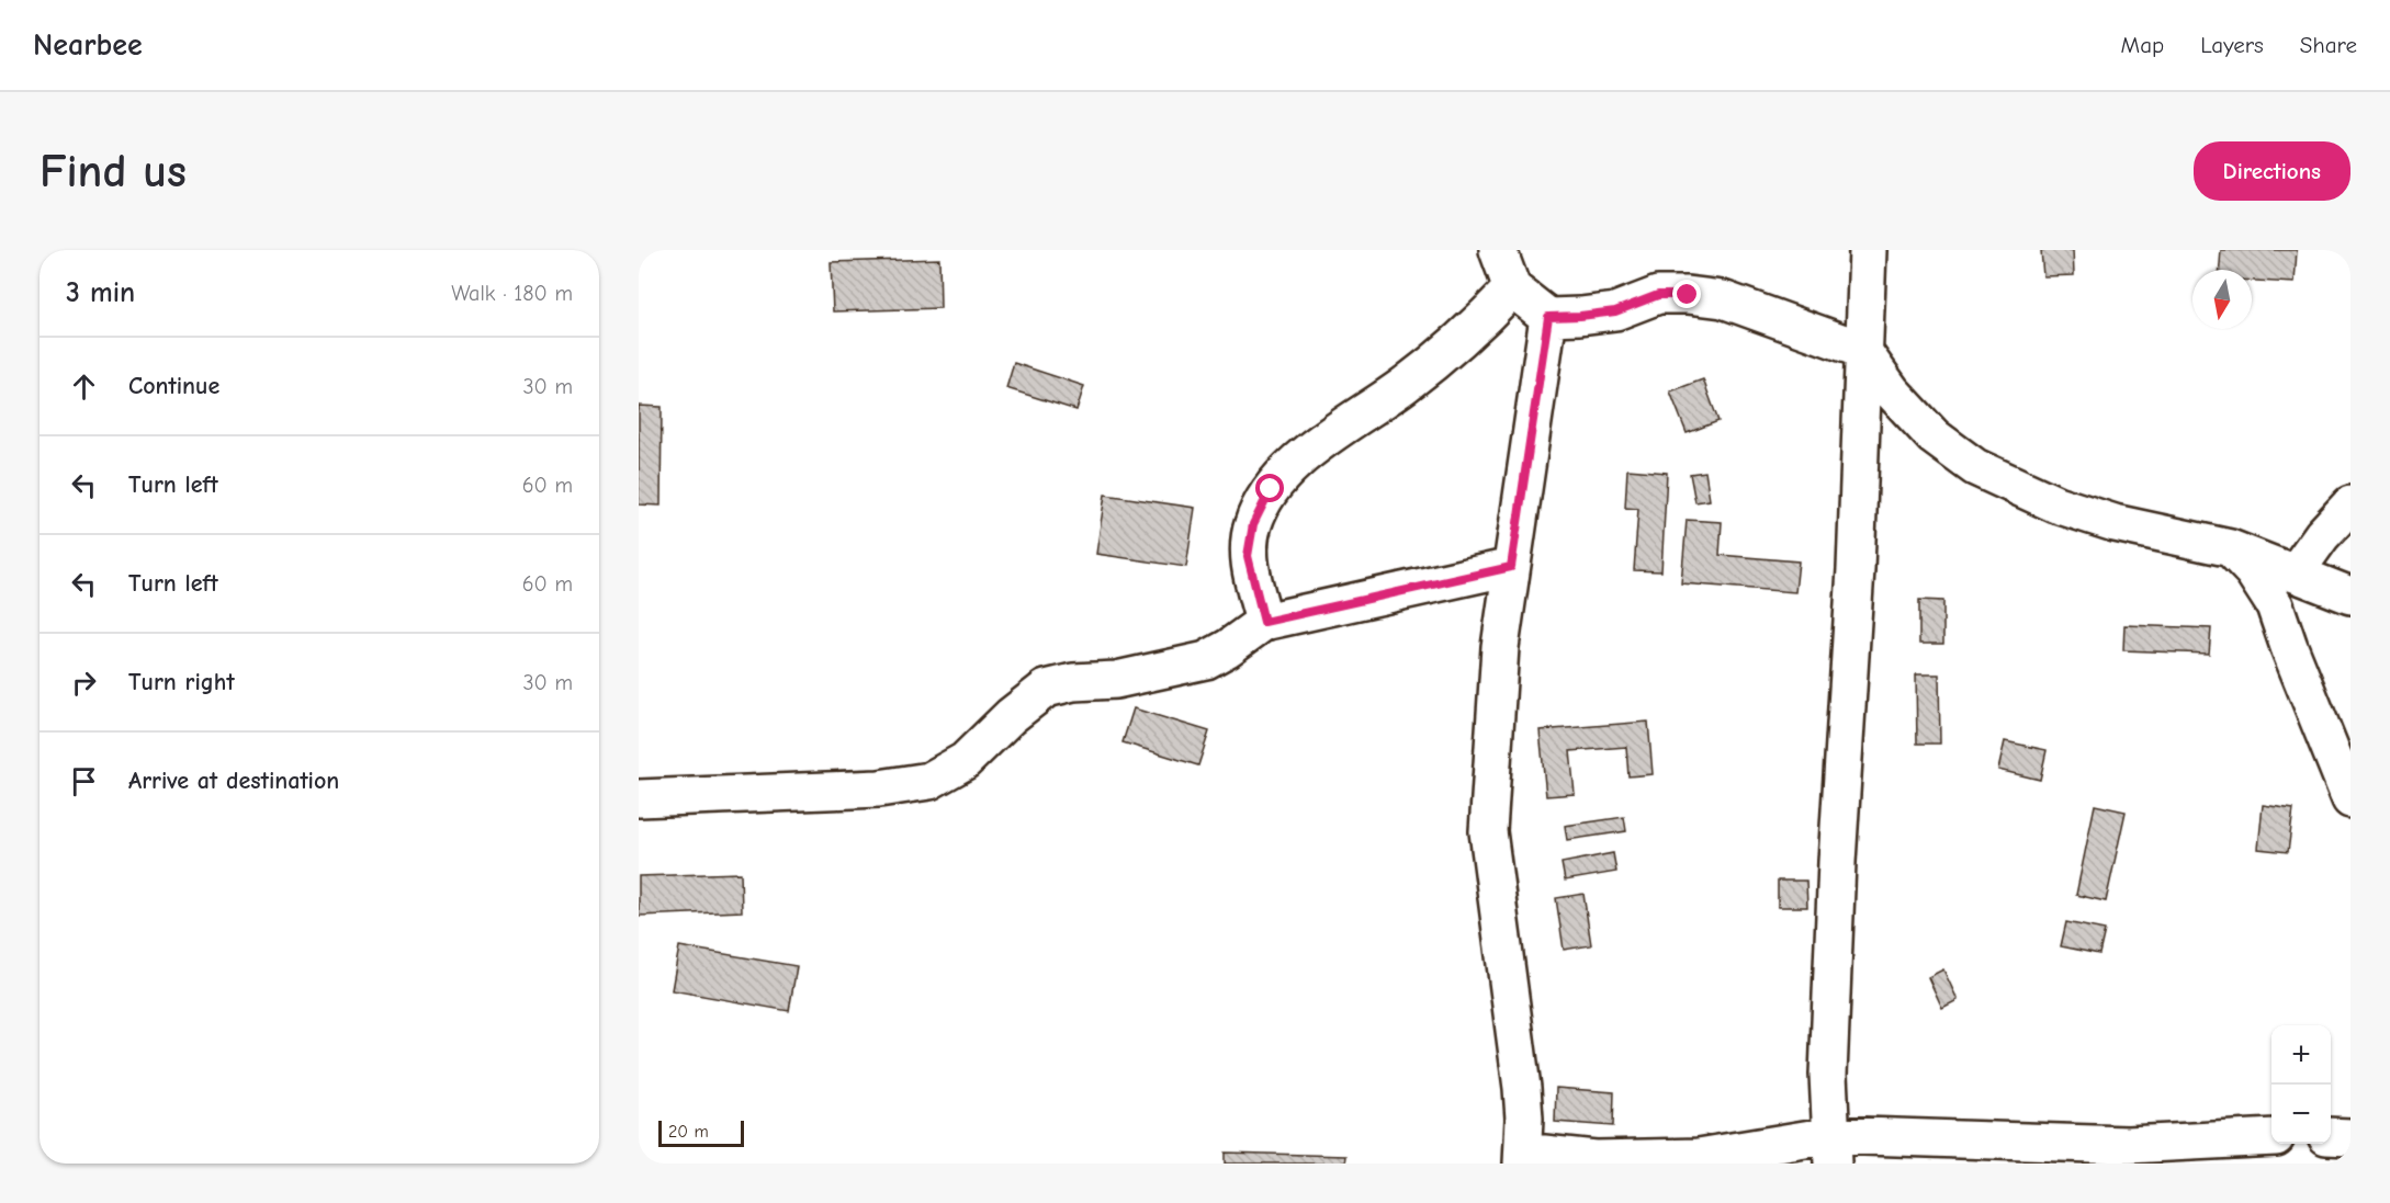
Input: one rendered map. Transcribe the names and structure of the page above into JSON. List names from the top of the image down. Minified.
{"scale_bar":"20 m","north":"bottom","page":{"header":"Nearbee","nav":["Map","Layers","Share"],"buttons":"Directions","title":"Find us","heading":["3 min","Walk · 180 m"],"list":[["Continue","30 m"],["Turn left","60 m"],["Turn left","60 m"],["Turn right","30 m"],"Arrive at destination"],"map_buttons":["+","−"],"scale":"20 m"}}
